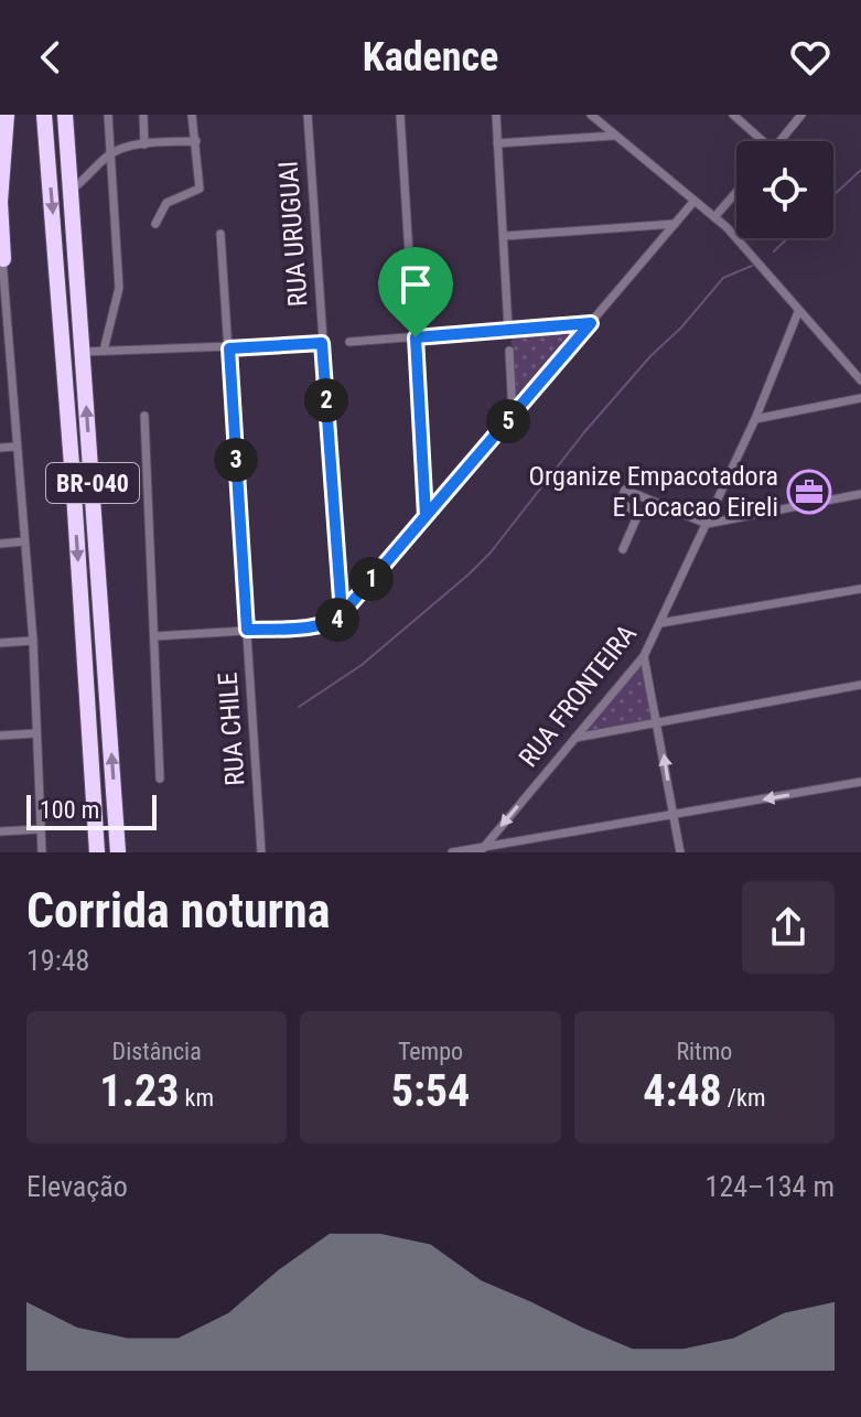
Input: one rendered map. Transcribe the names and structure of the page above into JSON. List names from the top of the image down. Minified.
{"streets":{"highway":["BR-040"],"street":["RUA URUGUAI","RUA FRONTEIRA","RUA CHILE"]},"places":{"office":["Organize Empacotadora E Locacao Eireli"]},"scale_bar":"100 m","page":{"header":"Kadence","pins":["2","5","3","1","4"],"scale":"100 m","heading":["Corrida noturna","19:48"],"stats":[["Distância","1.23 km"],["Tempo","5:54"],["Ritmo","4:48 /km"]],"chart":["Elevação","124–134 m"]}}
